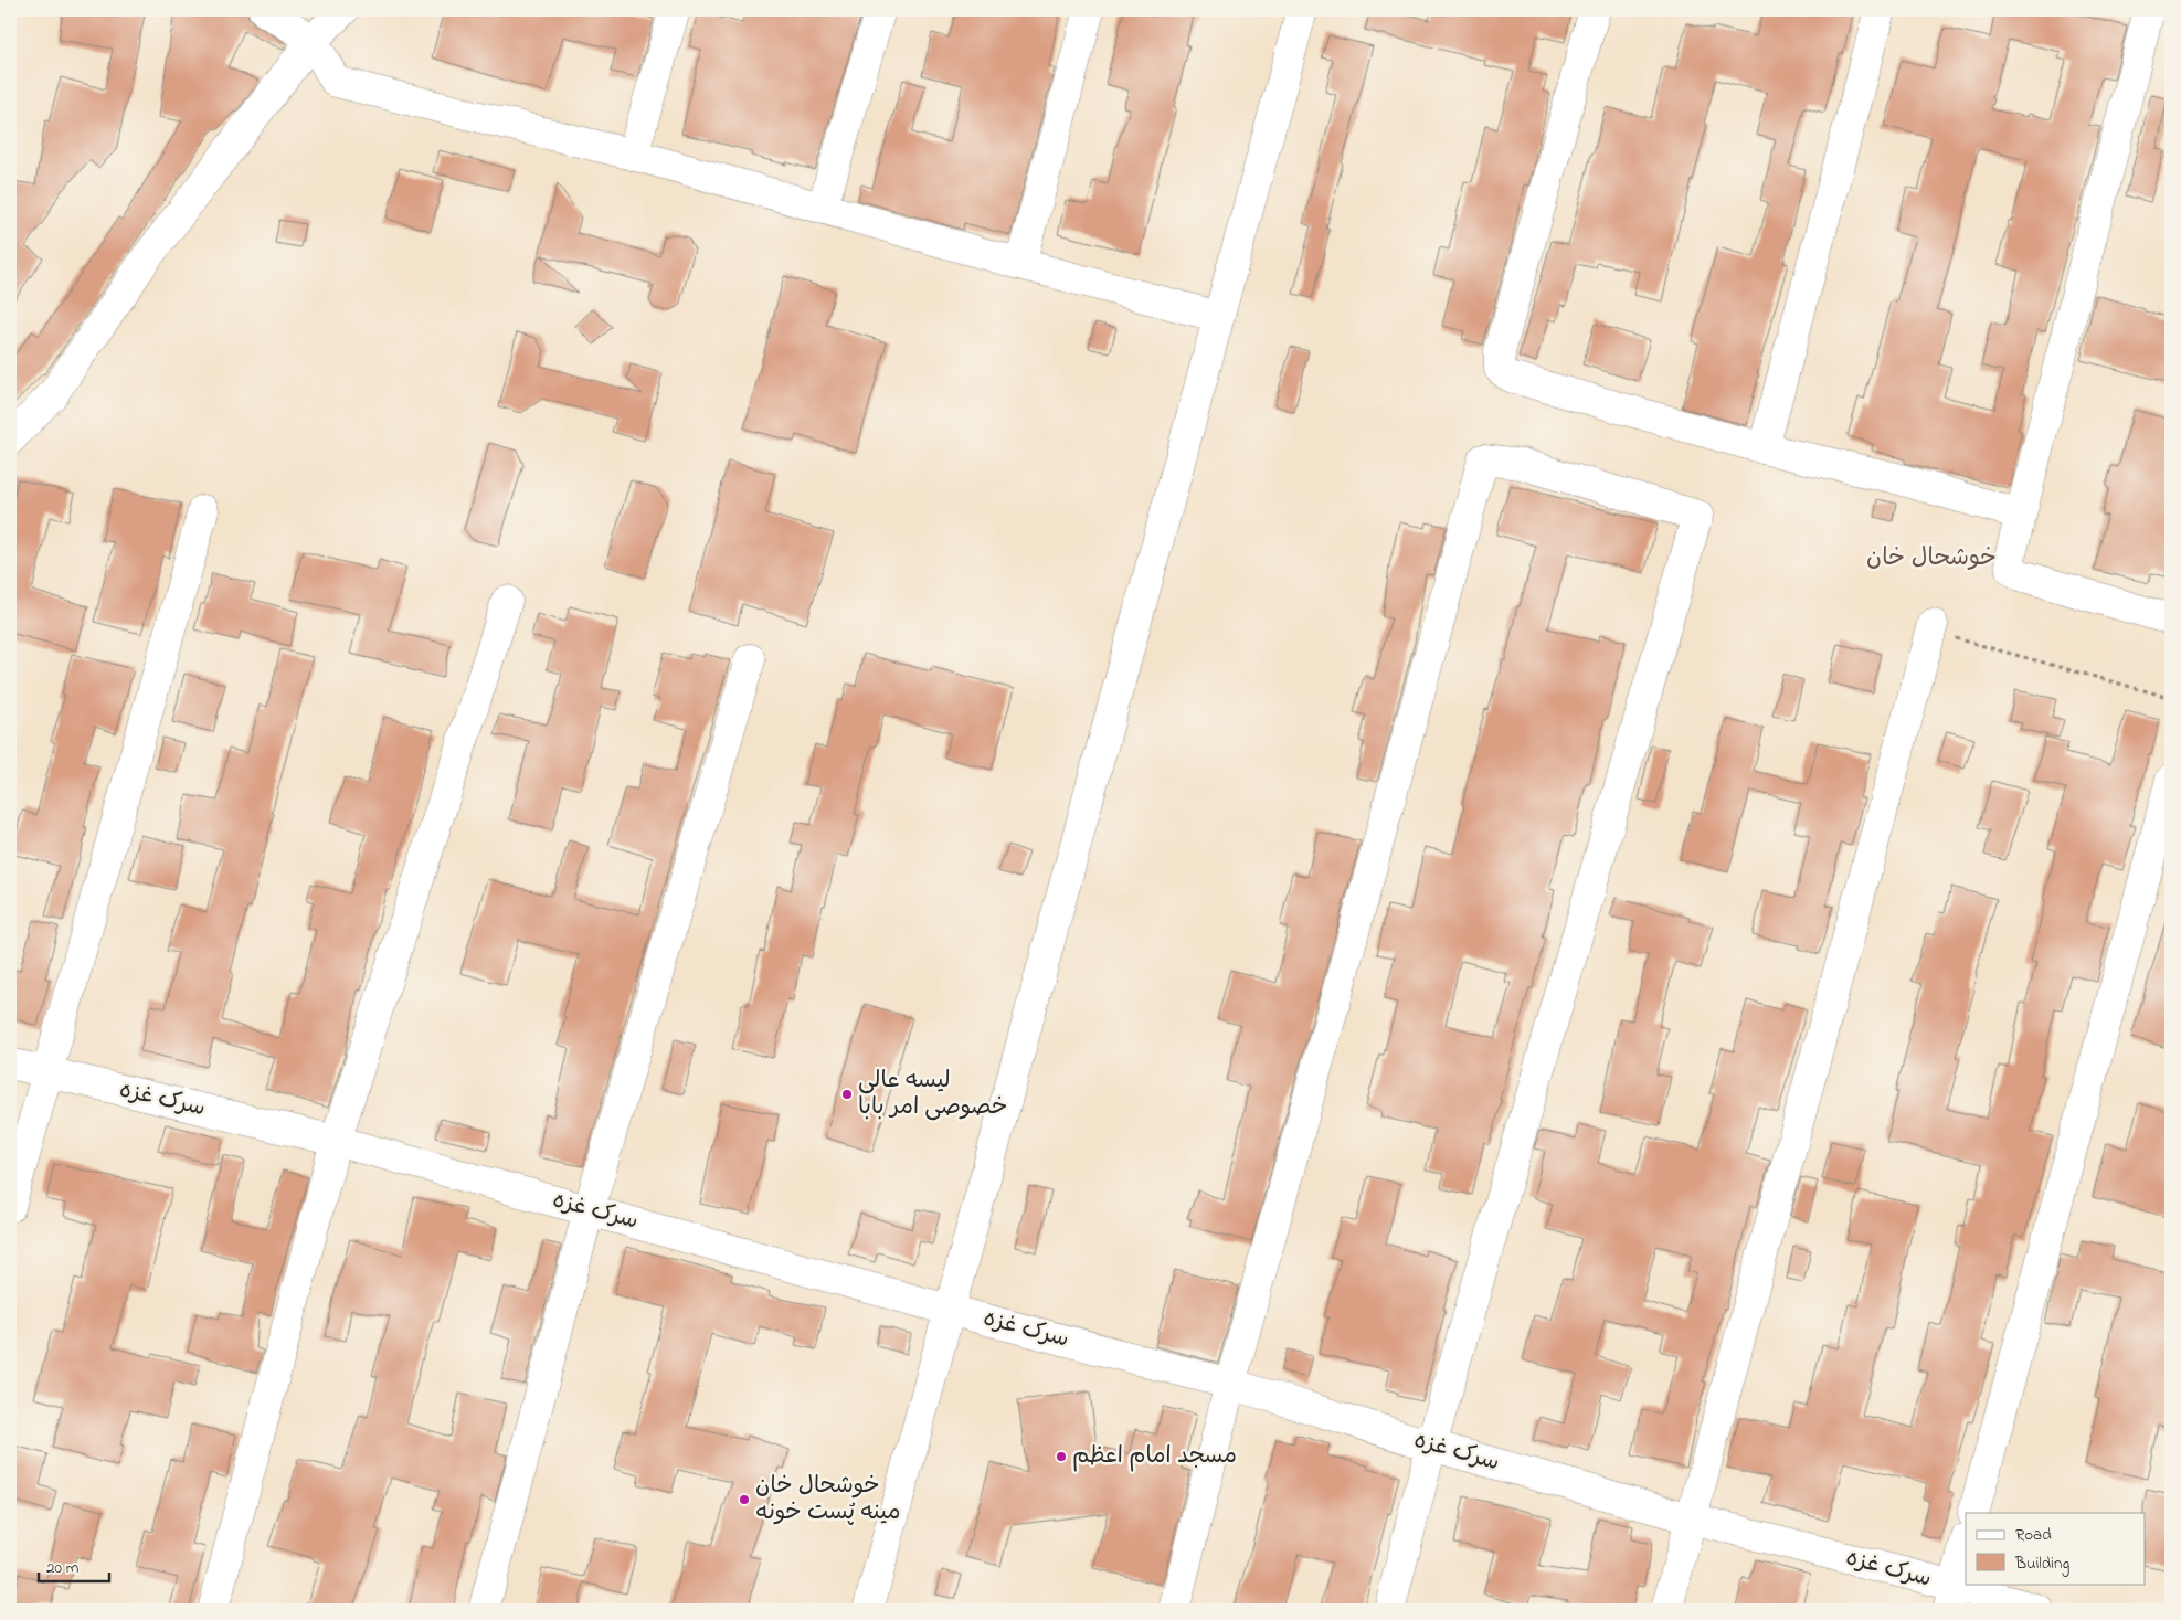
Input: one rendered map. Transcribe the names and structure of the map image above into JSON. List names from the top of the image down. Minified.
{"streets":{"street":["سرک غزه"]},"districts":["خوشحال خان"],"places":["لیسه عالی خصوصی امر بابا","مسجد امام اعظم","خوشحال خان مینه پُست خونه"],"legend":["Road","Building"],"scale_bar":"20 m"}
